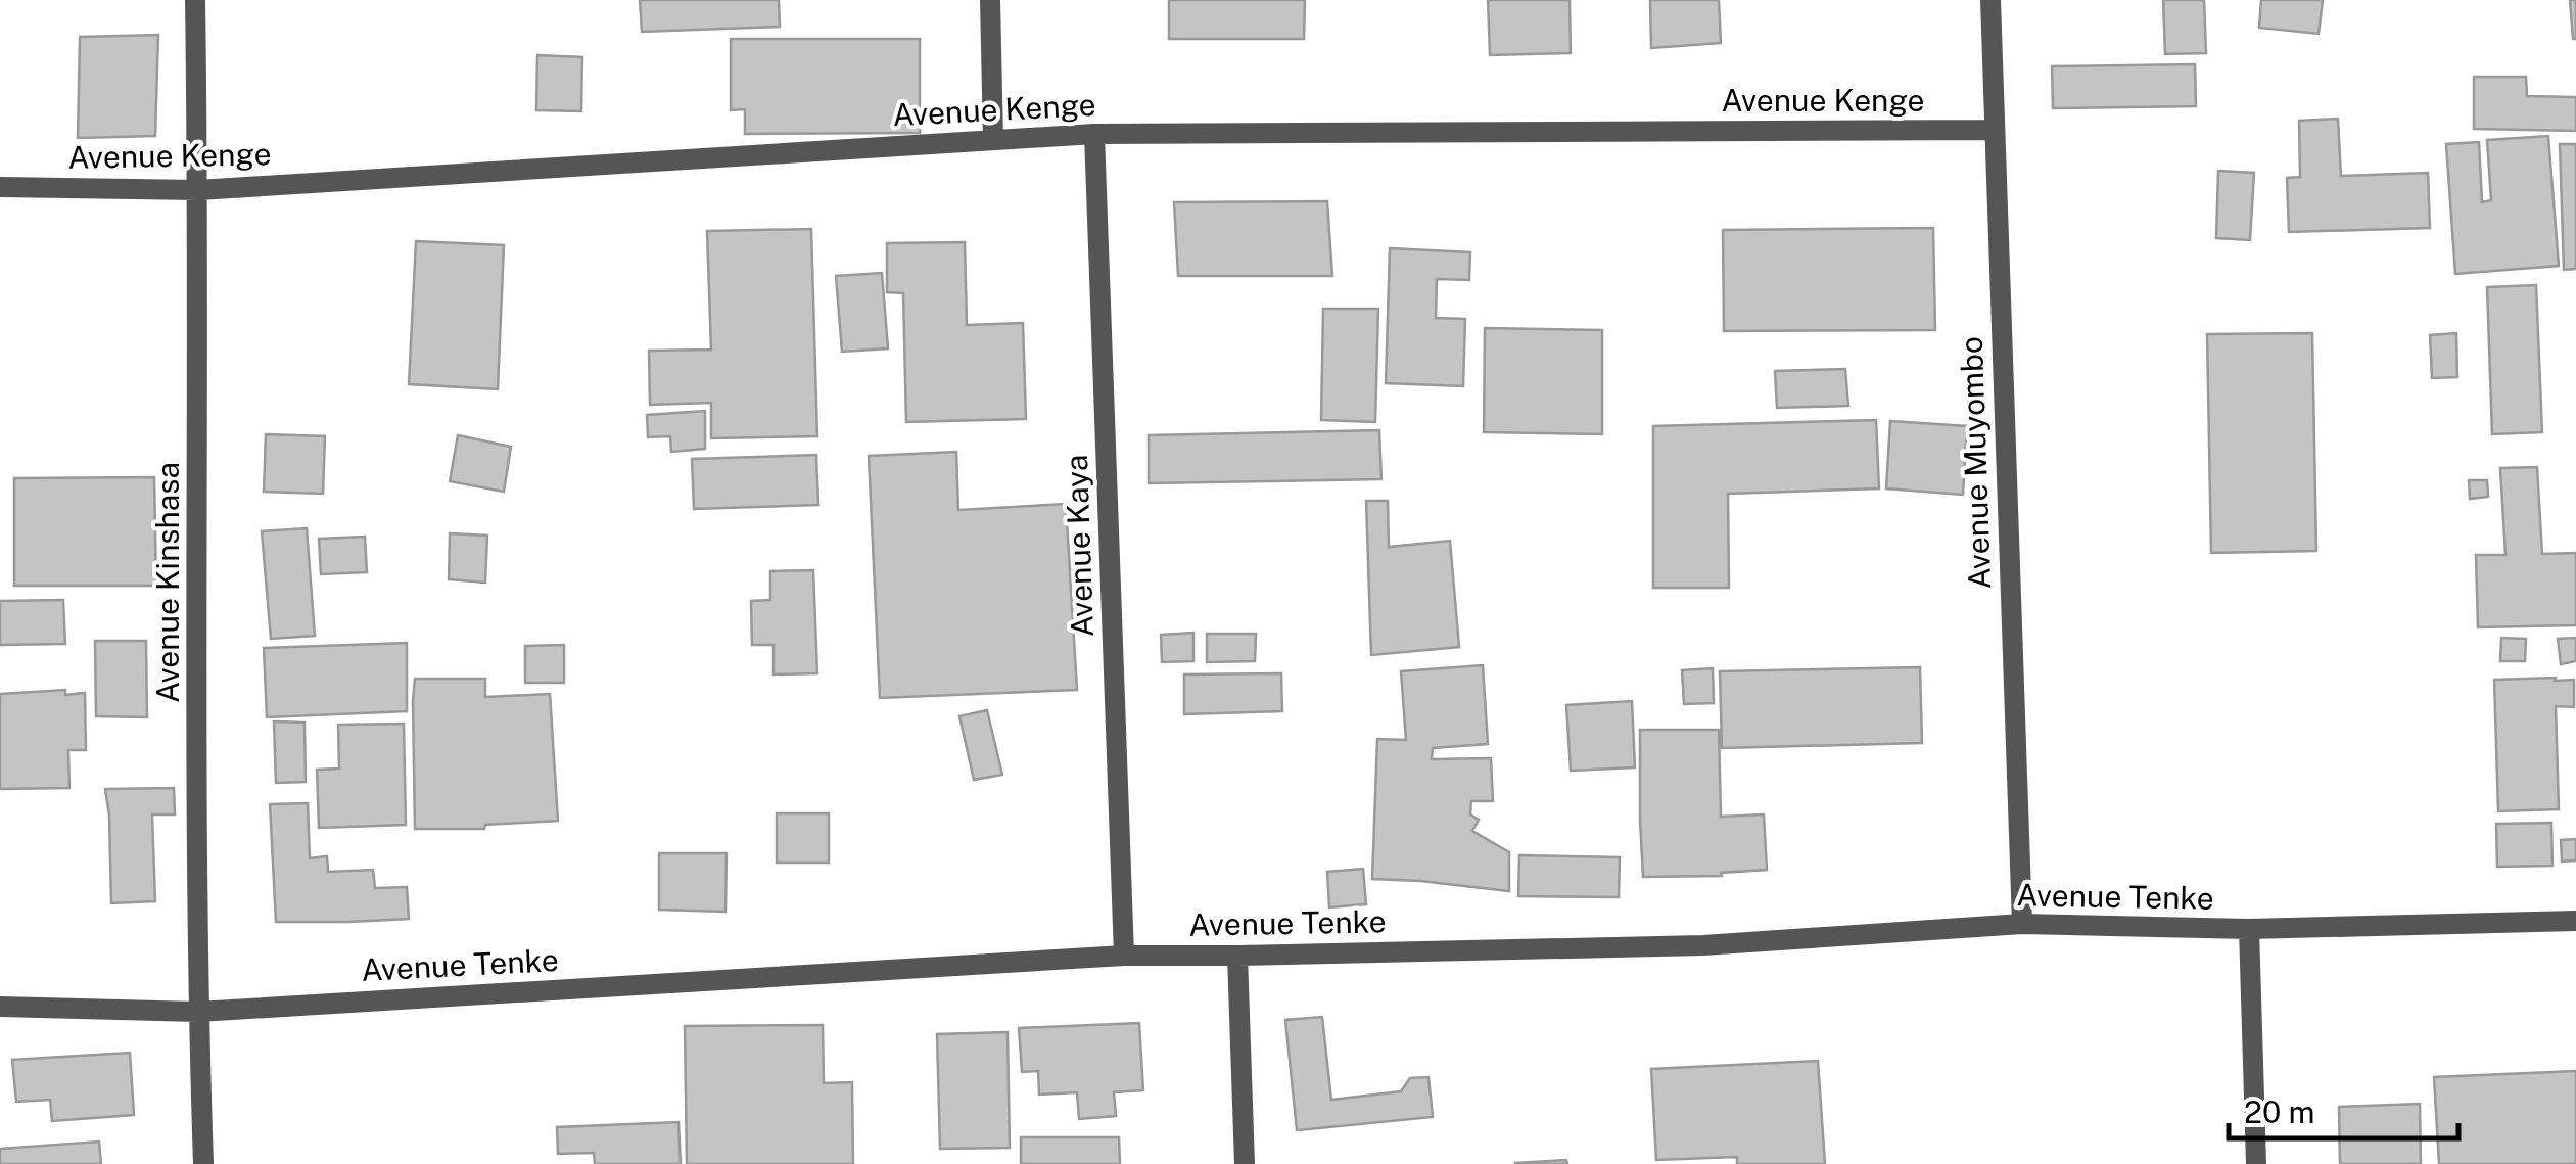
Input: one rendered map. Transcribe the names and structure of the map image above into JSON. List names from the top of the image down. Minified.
{"streets":{"street":["Avenue Kenge","Avenue Muyombo","Avenue Kaya","Avenue Kinshasa","Avenue Tenke"]},"crossings":[["Avenue Kenge","Avenue Muyombo"],["Avenue Kenge","Avenue Kaya"],["Avenue Kenge","Avenue Kinshasa"],["Avenue Muyombo","Avenue Tenke"],["Avenue Kaya","Avenue Tenke"],["Avenue Kinshasa","Avenue Tenke"]],"scale_bar":"20 m"}
